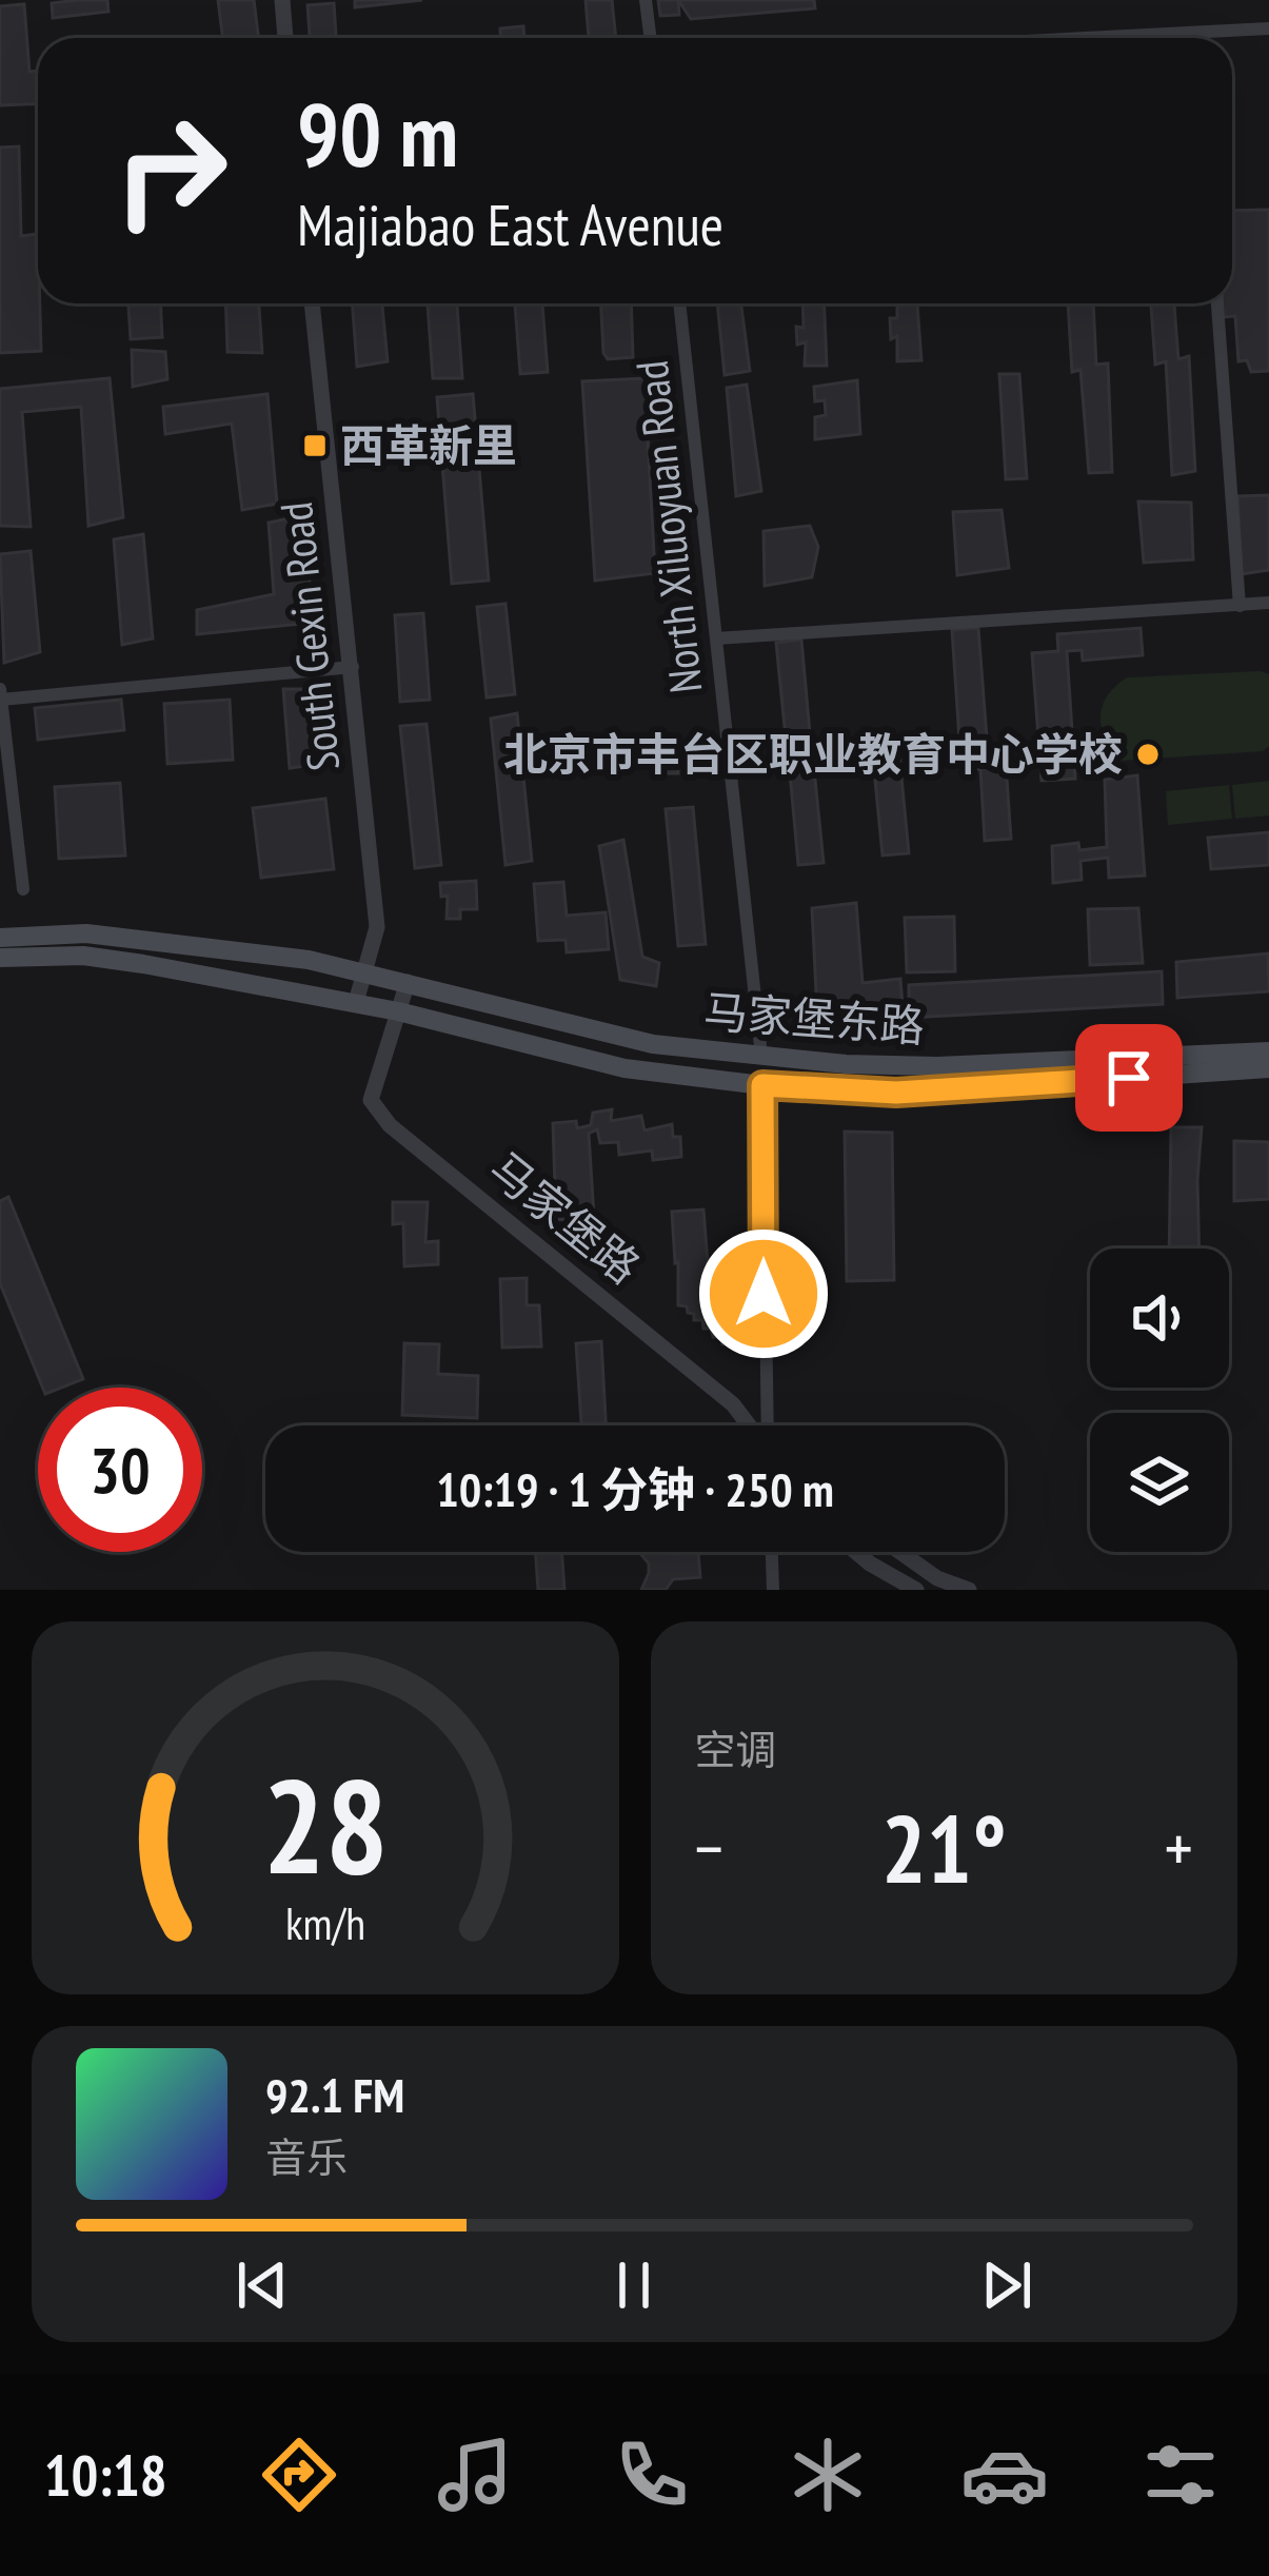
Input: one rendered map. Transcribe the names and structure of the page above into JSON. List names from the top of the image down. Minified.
{"streets":{"main road":["马家堡东路"],"street":["North Xiluoyuan Road","South Gexin Road","马家堡路"]},"crossings":[["North Xiluoyuan Road","马家堡东路"],["South Gexin Road","马家堡东路"]],"places":{"transit":["西革新里"],"other":["北京市丰台区职业教育中心学校"]},"page":{"turn":["90 m","Majiabao East Avenue"],"limit":"30","trip":"10:19 · 1 分钟 · 250 m","tile":"空调","heat":["−","21°","+"],"song":["92.1 FM","音乐"],"tabs":"10:18","gauge":["28","km/h"]}}
